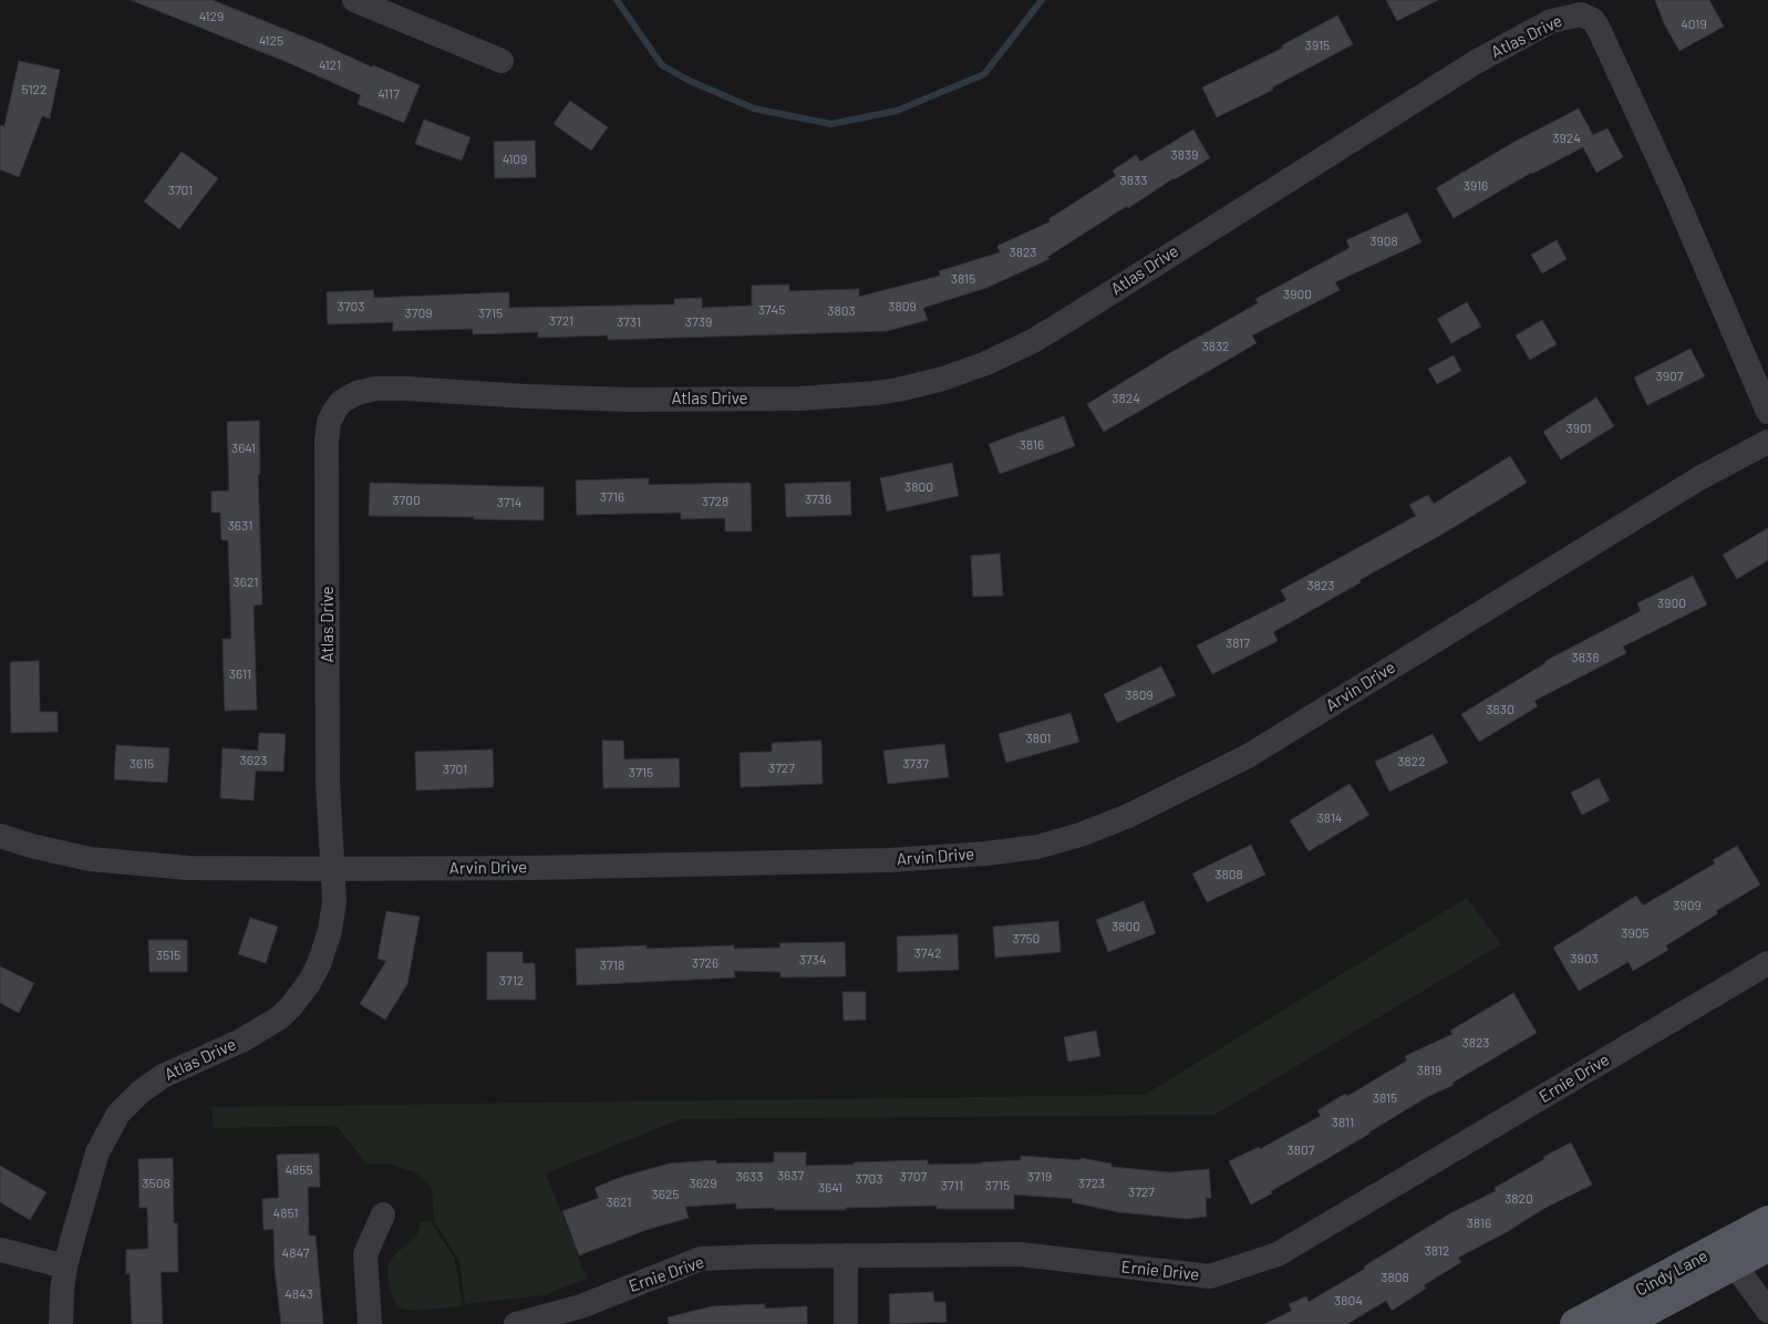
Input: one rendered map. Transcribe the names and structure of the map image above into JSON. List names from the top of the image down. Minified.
{"streets":{"main road":["Cindy Lane"],"street":["Atlas Drive","Arvin Drive","Ernie Drive"]},"crossings":[["Atlas Drive","Arvin Drive"]],"house_numbers":["4129","4019","4125","3915","4121","5122","4117","3924","3839","4109","3833","3916","3701","3908","3823","3815","3900","3703","3809","3745","3803","3709","3715","3721","3731","3739","3832","3907","3824","3901","3816","3641","3800","3716","3736","3700","3728","3714","3631","3621","3823","3900","3817","3838","3611","3809","3830","3801","3623","3822","3615","3737","3727","3701","3715","3814","3808","3909","3800","3905","3750","3742","3515","3903","3734","3726","3718","3712","3823","3819","3815","3811","3807","4855","3637","3633","3707","3719","3703","3508","3629","3723","3711","3715","3641","3727","3625","3820","3621","4851","3816","3812","4847","3808","4843","3804"]}
